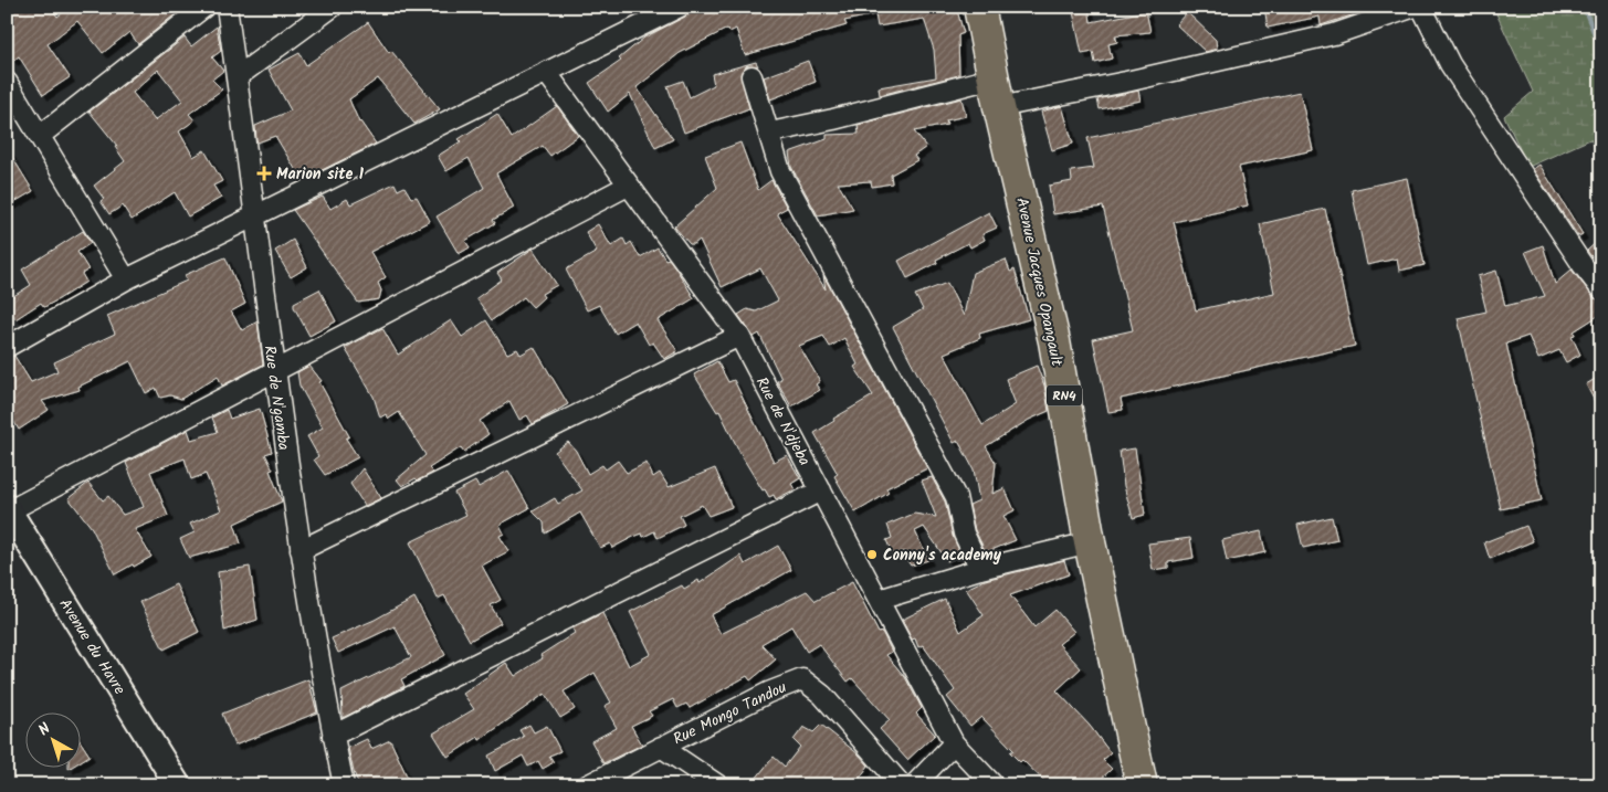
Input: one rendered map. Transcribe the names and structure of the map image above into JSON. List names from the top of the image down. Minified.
{"streets":{"highway":["Avenue Jacques Opangault","RN4"],"street":["Rue de N'gamba","Rue de N'djeba","Avenue du Havre","Rue Mongo Tandou"]},"places":{"health":["Marion site 1"],"other":["Conny's academy"]},"north":"top left"}
